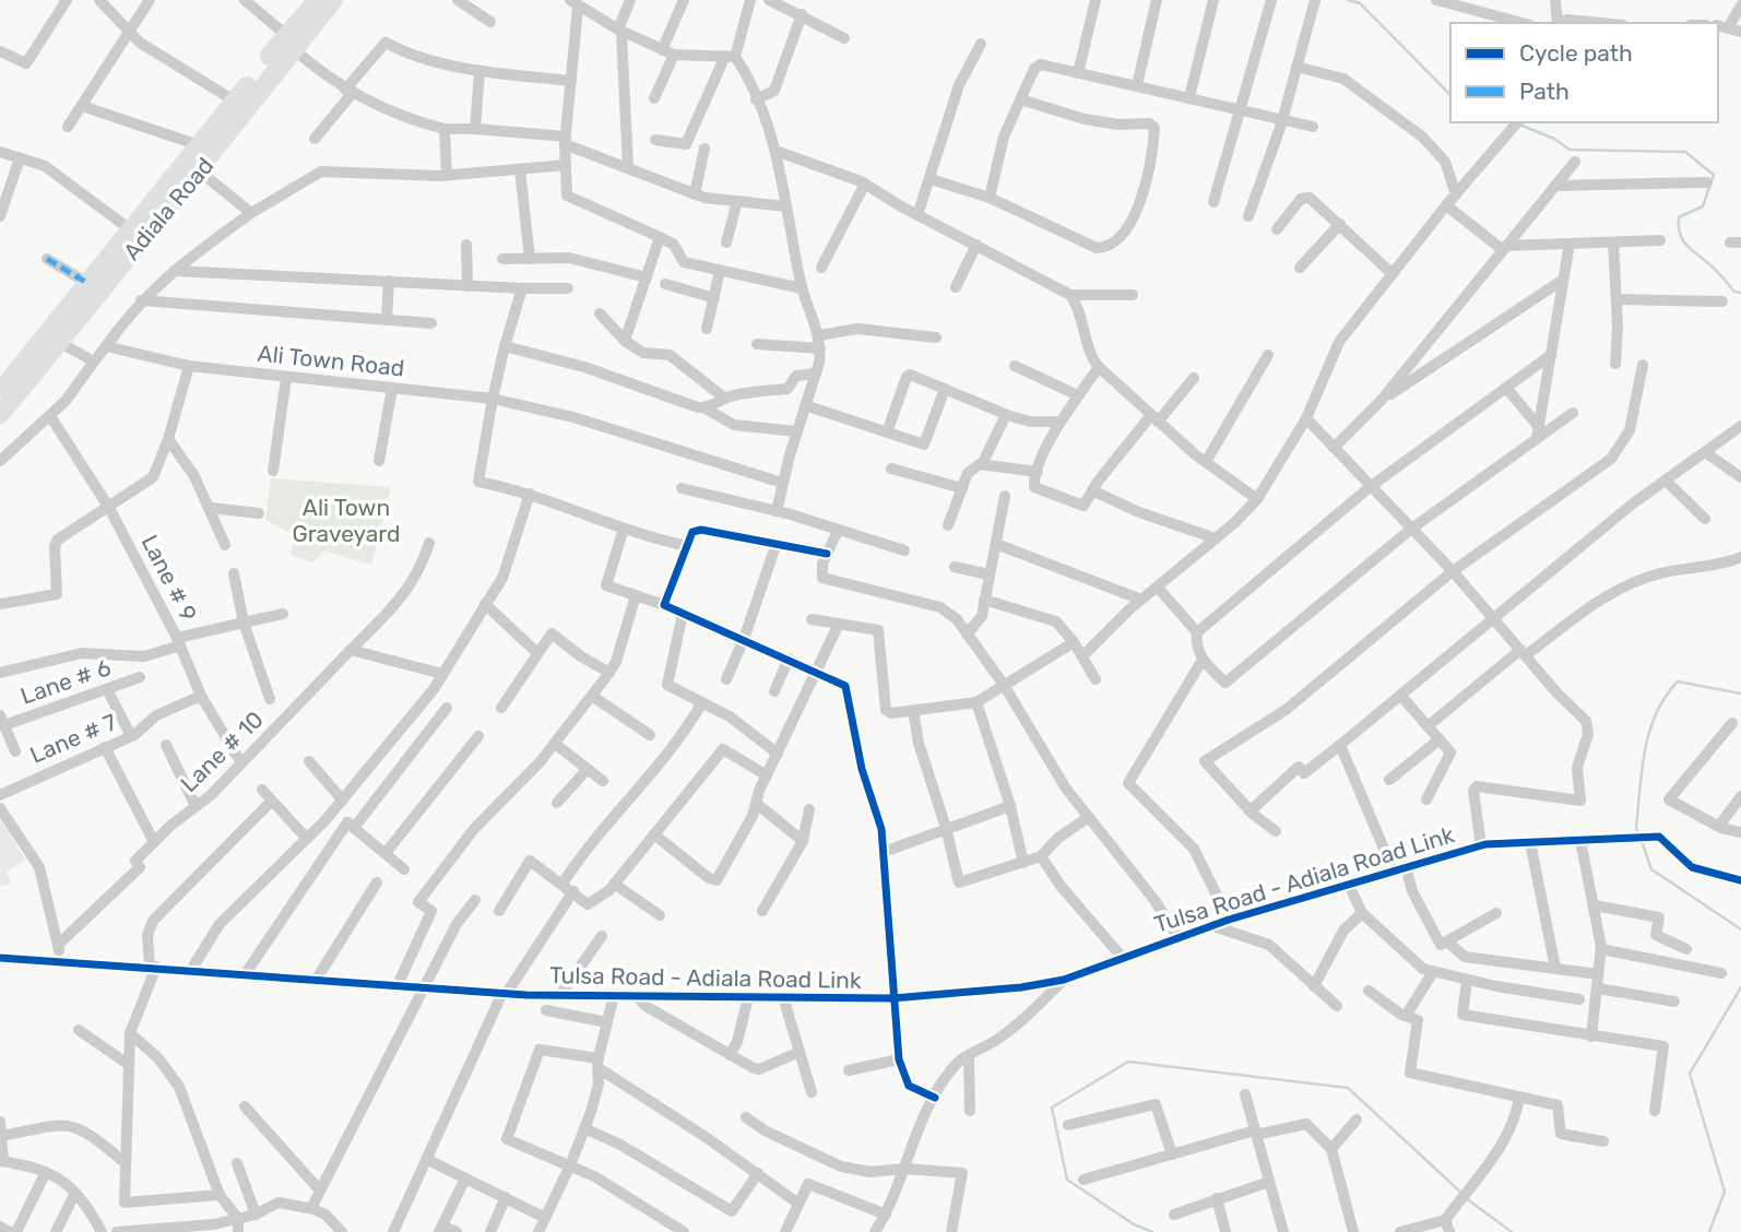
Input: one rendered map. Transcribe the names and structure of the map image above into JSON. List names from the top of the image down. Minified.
{"streets":{"main road":["Adiala Road"],"street":["Ali Town Road","Lane # 9","Lane # 6","Lane # 7","Lane # 10","Tulsa Road - Adiala Road Link"]},"crossings":[["Lane # 9","Lane # 7"],["Lane # 9","Lane # 10"]],"parks":["Ali Town Graveyard"],"legend":["Cycle path","Path"]}
